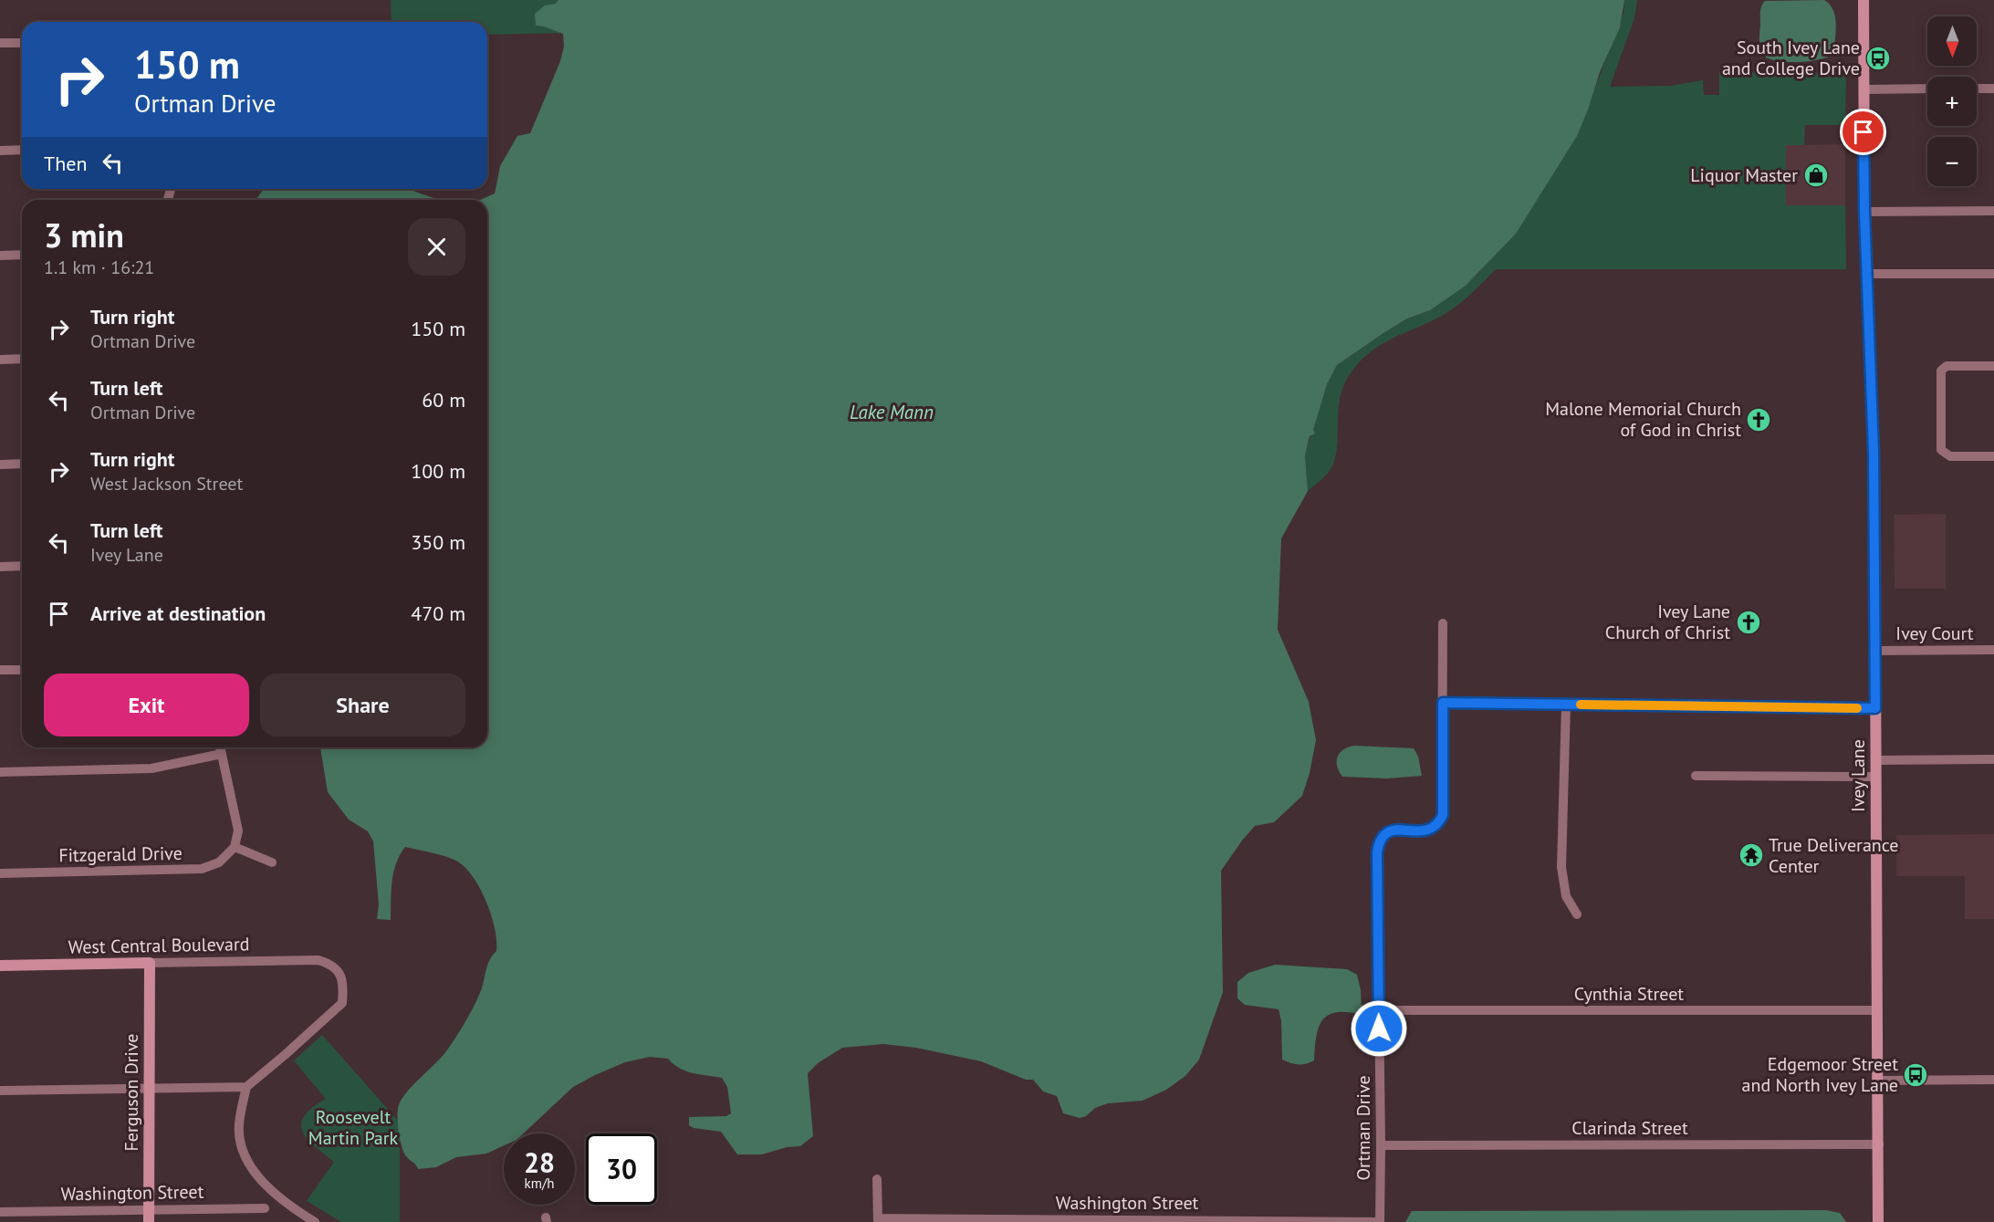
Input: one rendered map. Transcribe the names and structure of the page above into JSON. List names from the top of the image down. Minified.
{"streets":{"street":["Ivey Court","Ivey Lane","Fitzgerald Drive","West Central Boulevard","Cynthia Street","Ferguson Drive","Ortman Drive","Clarinda Street","Washington Street"]},"crossings":[["Ivey Court","Ivey Lane"],["Ivey Lane","Cynthia Street"],["Ivey Lane","Clarinda Street"],["West Central Boulevard","Ferguson Drive"],["Cynthia Street","Ortman Drive"],["Ferguson Drive","Washington Street"],["Ortman Drive","Clarinda Street"],["Ortman Drive","Washington Street"]],"water":["Lake Mann"],"parks":["Roosevelt Martin Park"],"places":{"bus stop":["South Ivey Lane and College Drive","Edgemoor Street and North Ivey Lane"],"shop":["Liquor Master"],"church":["Malone Memorial Church of God in Christ","Ivey Lane Church of Christ"],"temple":["True Deliverance Center"]},"north":"bottom","page":{"map_buttons":["+","−"],"turn":["150 m","Ortman Drive"],"then":"Then","heading":["3 min","1.1 km · 16:21"],"list":[{"name":"Turn right","note":"Ortman Drive","value":"150 m"},{"name":"Turn left","note":"Ortman Drive","value":"60 m"},{"name":"Turn right","note":"West Jackson Street","value":"100 m"},{"name":"Turn left","note":"Ivey Lane","value":"350 m"},{"name":"Arrive at destination","value":"470 m"}],"buttons":["Exit","Share"],"speed":"28 km/h","limit":"30"}}
